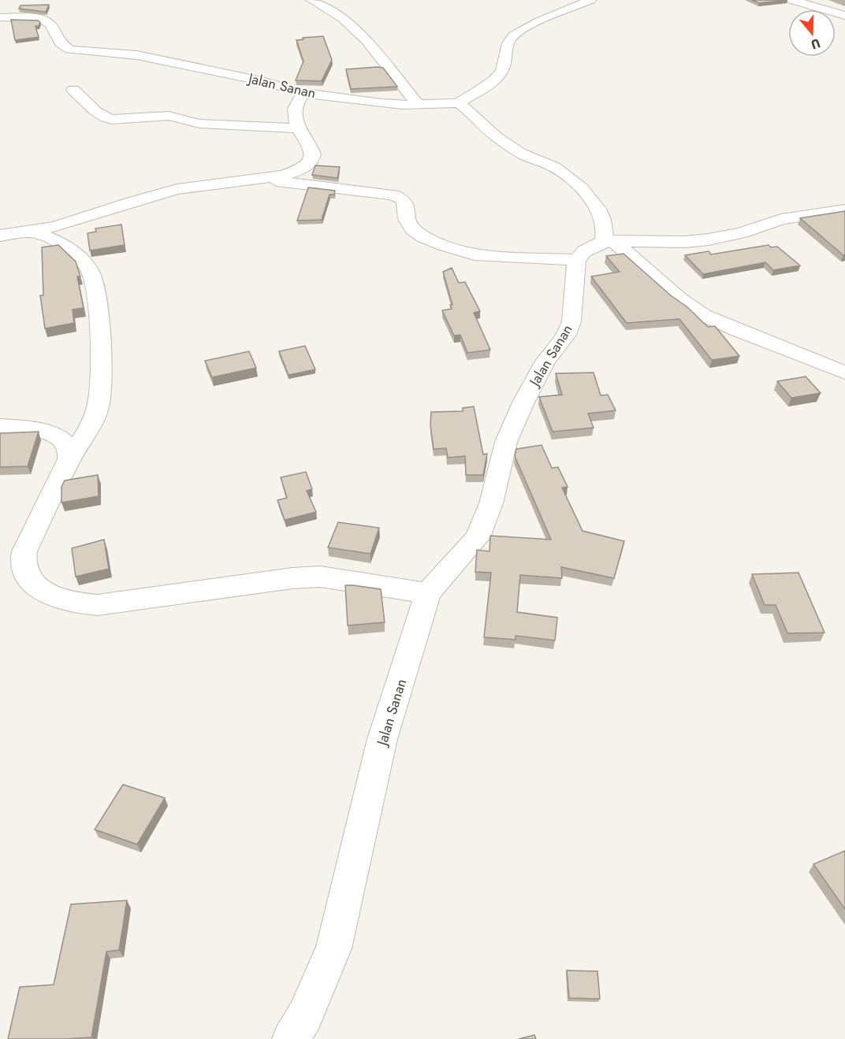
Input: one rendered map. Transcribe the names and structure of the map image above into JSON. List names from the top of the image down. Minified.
{"streets":{"street":["Jalan Sanan"]},"north":"bottom"}
